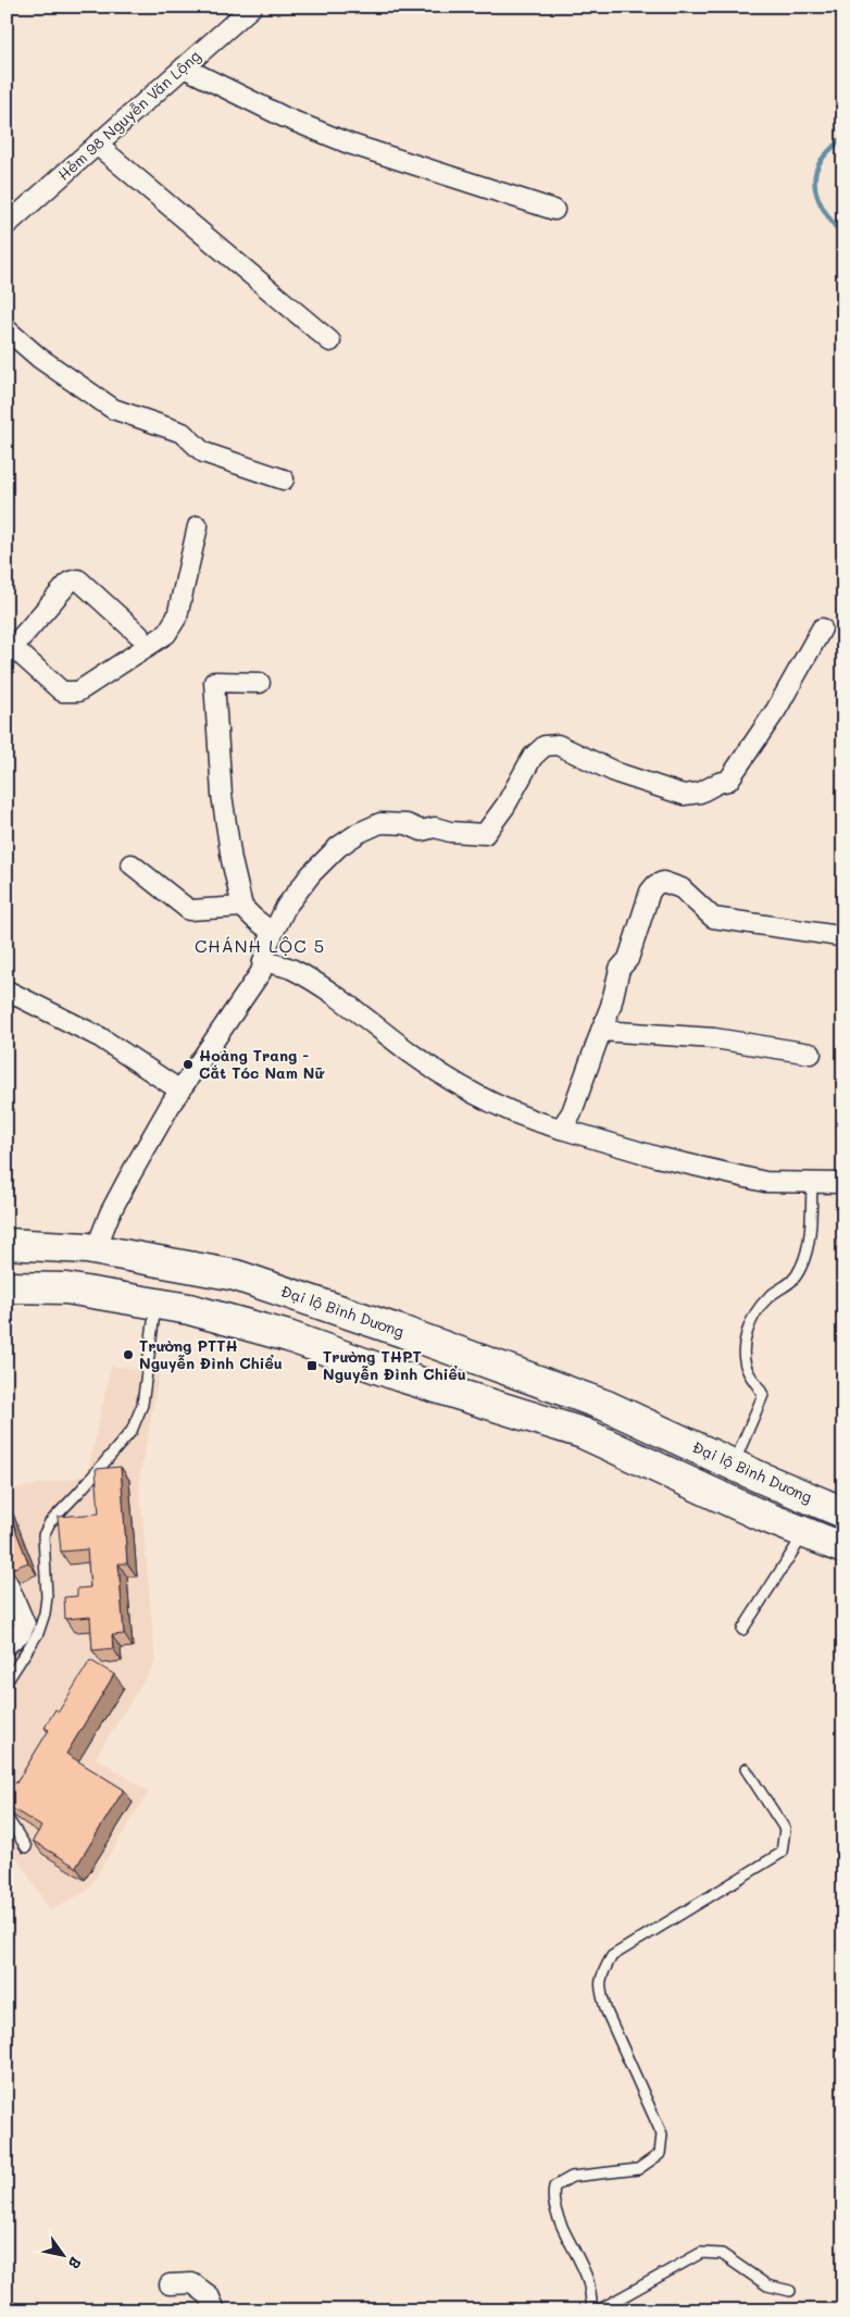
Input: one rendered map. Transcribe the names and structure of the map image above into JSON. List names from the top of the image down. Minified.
{"streets":{"highway":["Đại lộ Bình Dương"],"street":["Hẻm 98 Nguyễn Văn Lộng"]},"districts":["CHÁNH LỘC 5"],"places":{"other":["Hoàng Trang - Cắt Tóc Nam Nữ","Trường PTTH Nguyễn Đình Chiểu"],"transit":["Trường THPT Nguyễn Đình Chiểu"]},"north":"bottom right"}
